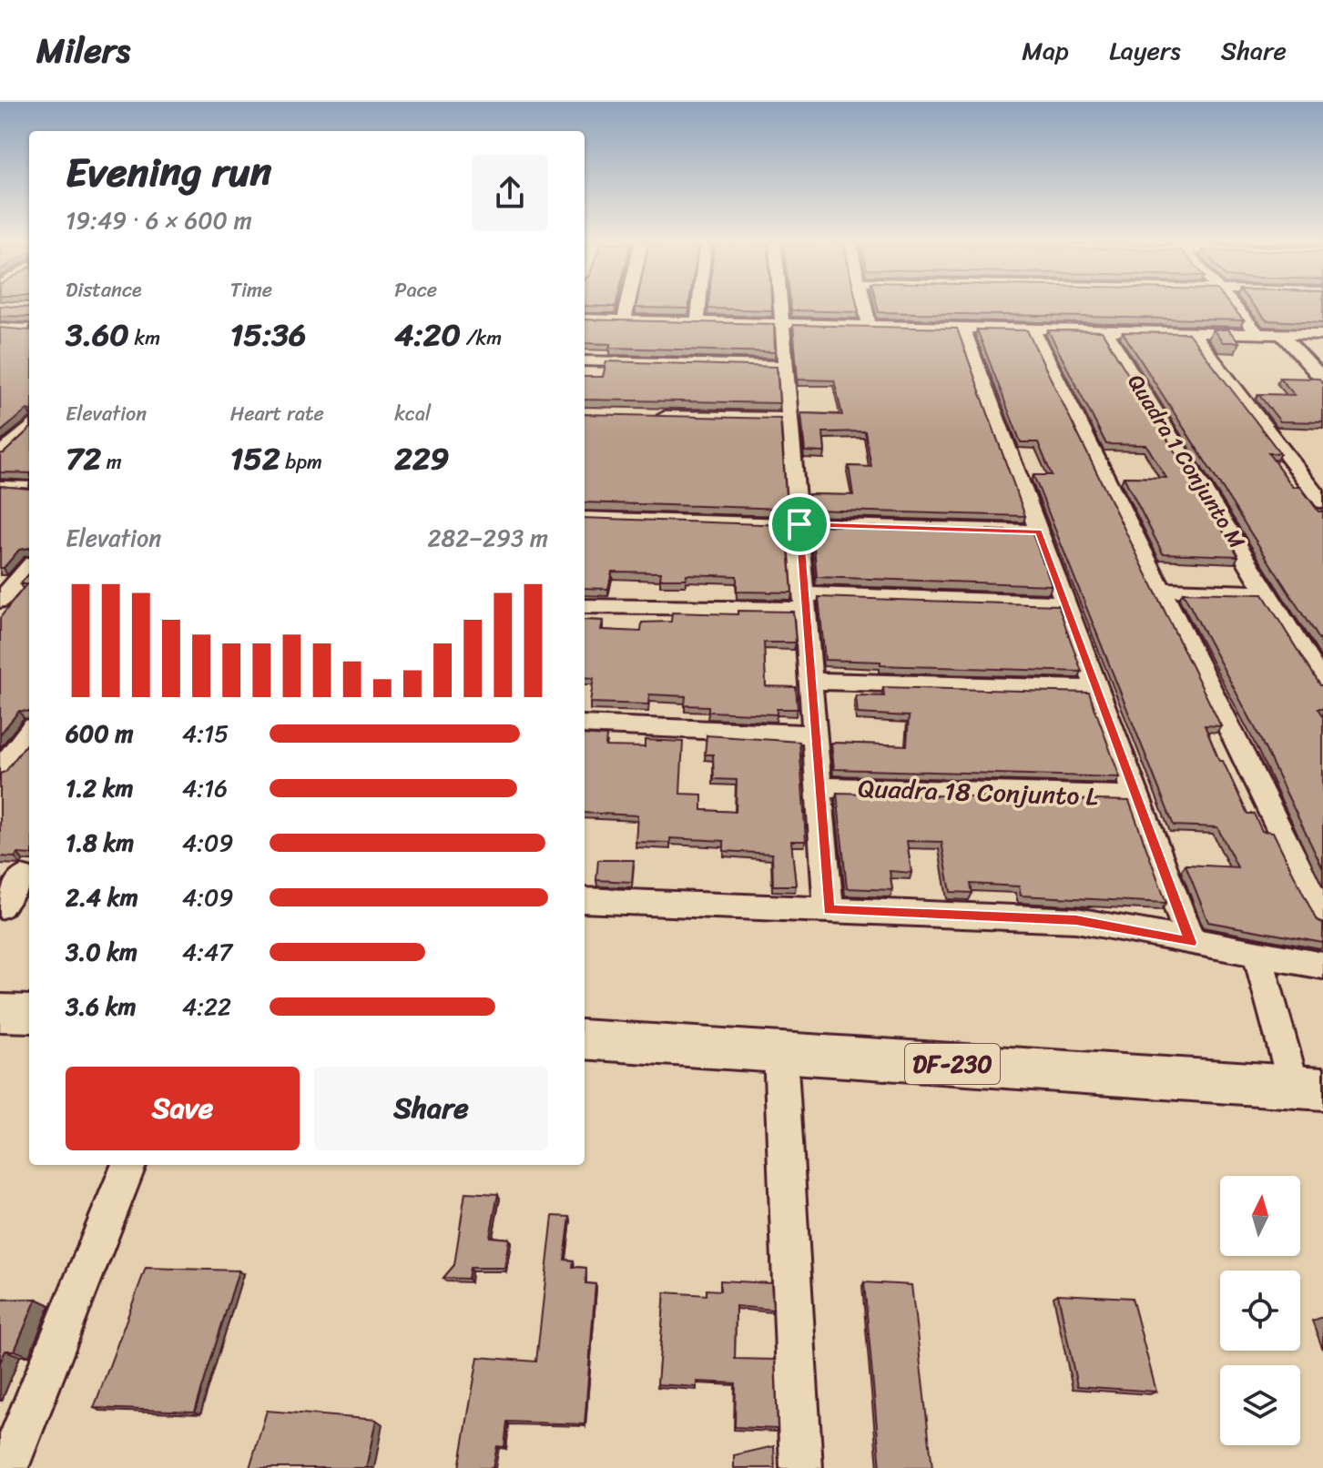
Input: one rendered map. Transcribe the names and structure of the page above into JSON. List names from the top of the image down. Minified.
{"streets":{"main road":["DF-230"],"street":["Quadra 1 Conjunto M","Quadra 18 Conjunto L"]},"north":"top","page":{"header":"Milers","nav":["Map","Layers","Share"],"heading":["Evening run","19:49 · 6 × 600 m"],"stats":[["Distance","3.60 km"],["Time","15:36"],["Pace","4:20 /km"],["Elevation","72 m"],["Heart rate","152 bpm"],["kcal","229"]],"chart":["Elevation","282–293 m"],"list":[{"name":"600 m","note":"4:15"},{"name":"1.2 km","note":"4:16"},{"name":"1.8 km","note":"4:09"},{"name":"2.4 km","note":"4:09"},{"name":"3.0 km","note":"4:47"},{"name":"3.6 km","note":"4:22"}],"buttons":["Save","Share"]}}
